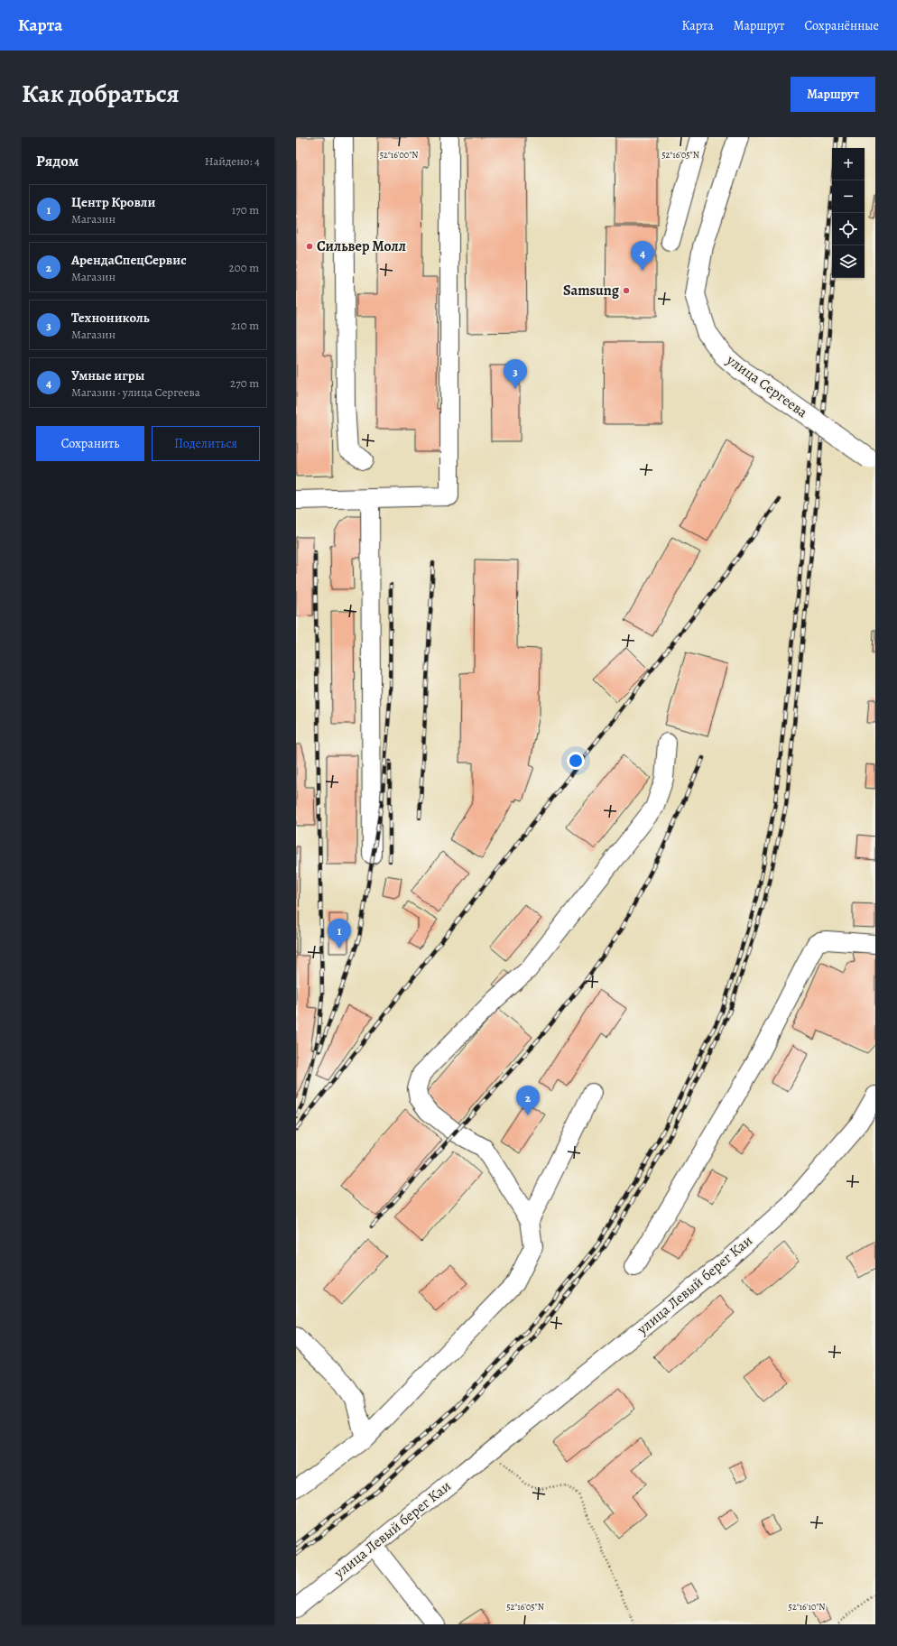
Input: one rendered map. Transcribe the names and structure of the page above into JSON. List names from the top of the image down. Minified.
{"streets":{"main road":["улица Сергеева"],"street":["улица Левый берег Каи"]},"places":["Сильвер Молл","Samsung"],"page":{"header":"Карта","nav":["Карта","Маршрут","Сохранённые"],"title":"Как добраться","buttons":["Маршрут",["Сохранить","Поделиться"]],"heading":["Рядом","Найдено: 4"],"map_buttons":["+","−"],"list":[{"mark":"1","name":"Центр Кровли","note":"Магазин","value":"170 m"},{"mark":"2","name":"АрендаСпецСервис","note":"Магазин","value":"200 m"},{"mark":"3","name":"Технониколь","note":"Магазин","value":"210 m"},{"mark":"4","name":"Умные игры","note":"Магазин · улица Сергеева","value":"270 m"}],"pins":["4","3","1","2"]},"coordinates":["52°16'00\"N","52°16'05\"N","52°16'10\"N"]}
